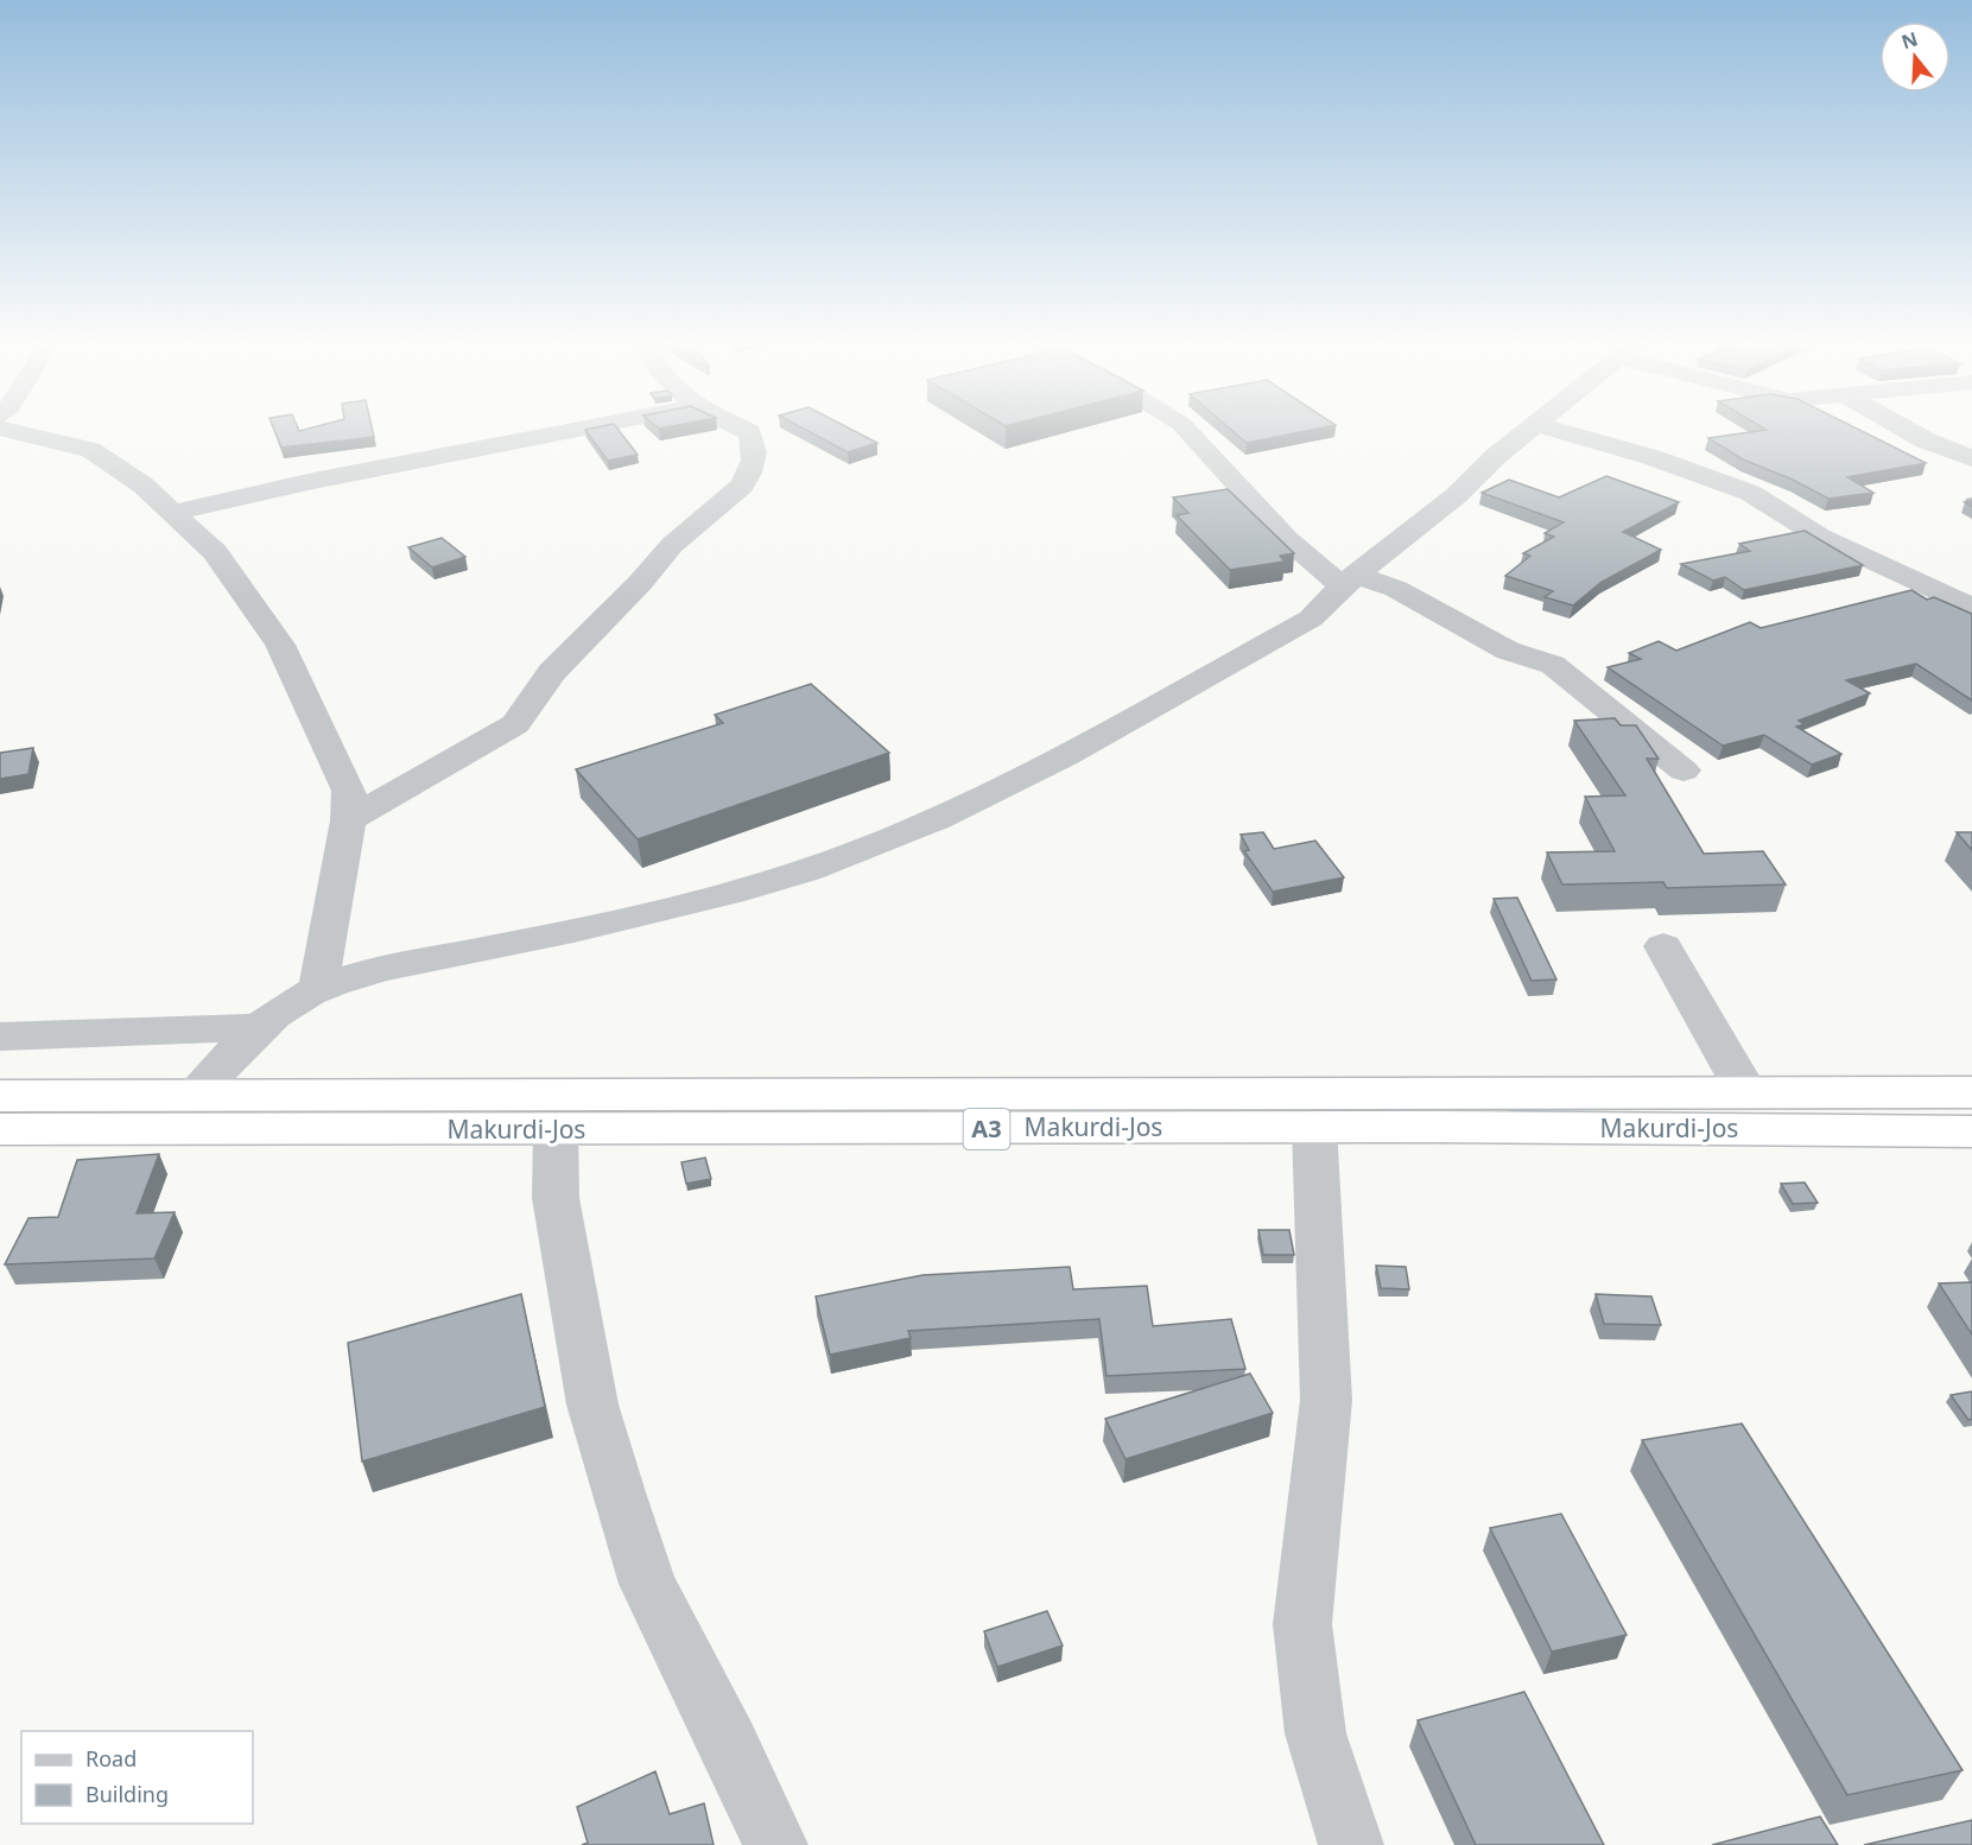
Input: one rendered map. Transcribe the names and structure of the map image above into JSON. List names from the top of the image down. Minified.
{"streets":{"highway":["Makurdi-Jos","A3"]},"legend":["Road","Building"],"north":"top"}
